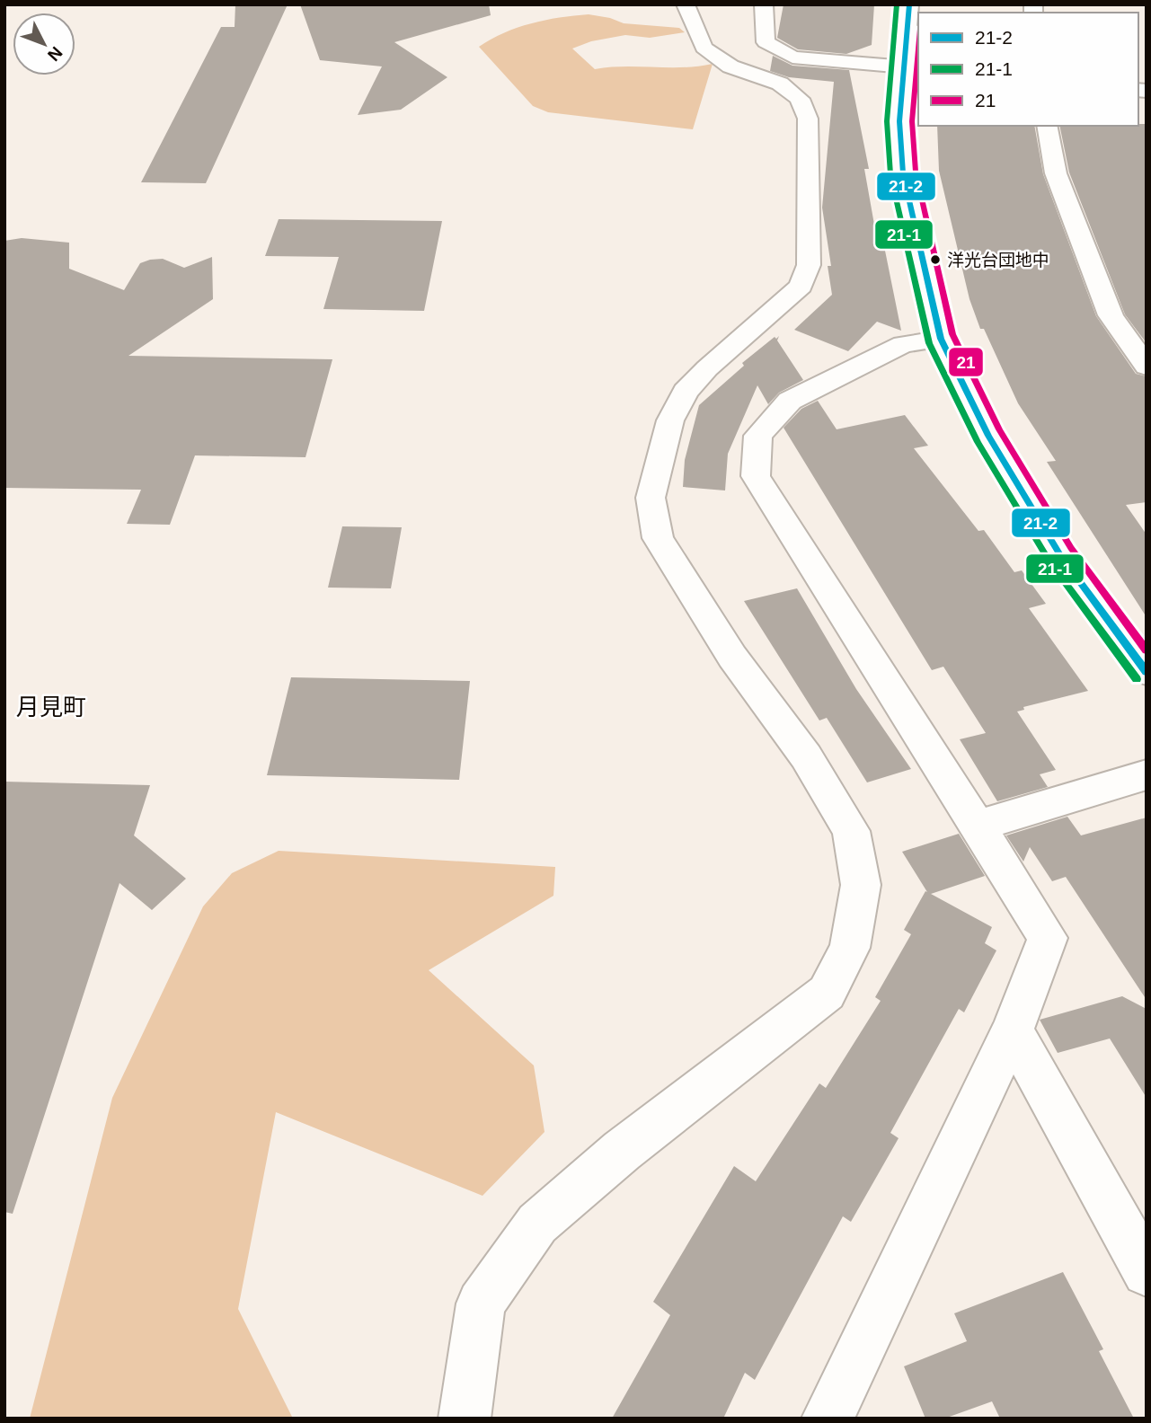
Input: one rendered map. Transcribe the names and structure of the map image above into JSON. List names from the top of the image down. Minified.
{"districts":["月見町"],"places":["洋光台団地中"],"lines":["transit line 21-2","transit line 21-1","transit line 21"],"legend":["21-2","21-1","21"],"north":"bottom right"}
